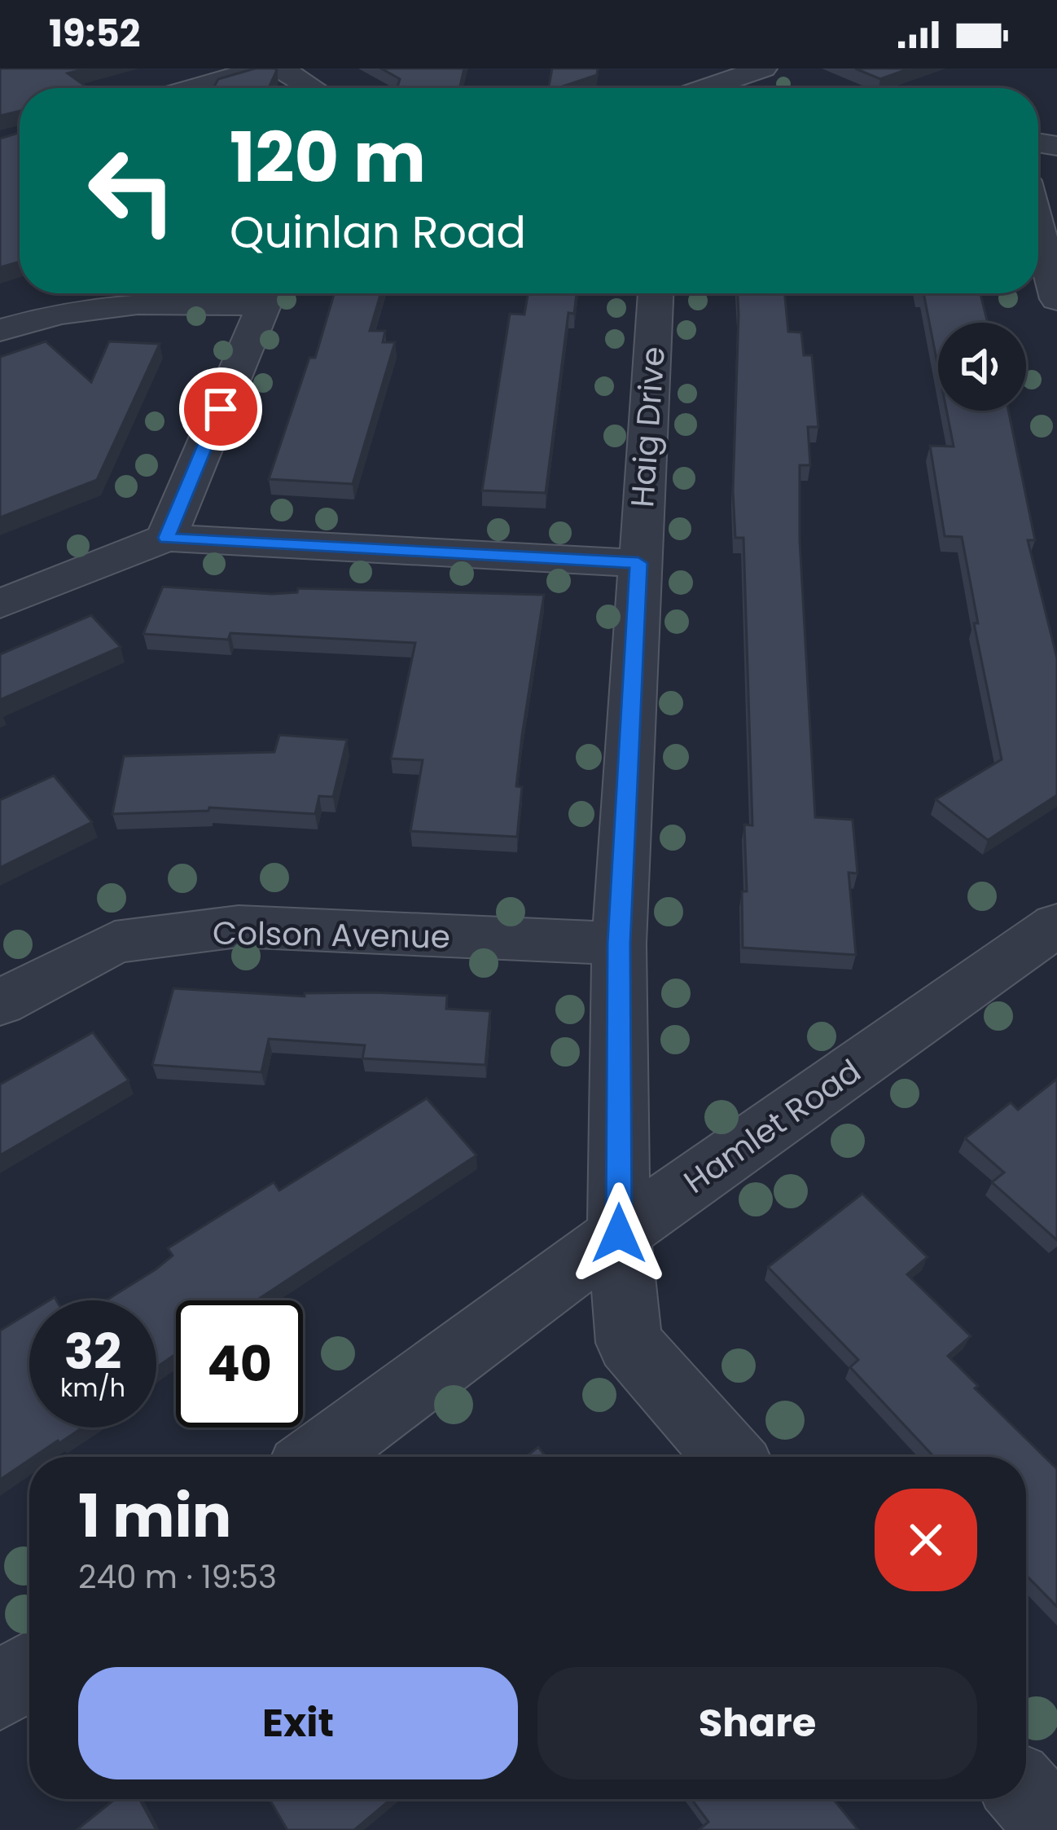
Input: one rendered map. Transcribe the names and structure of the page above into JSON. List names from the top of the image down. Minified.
{"streets":{"street":["Haig Drive","Colson Avenue","Hamlet Road"]},"crossings":[["Haig Drive","Colson Avenue"],["Haig Drive","Hamlet Road"]],"page":{"status":"19:52","turn":["120 m","Quinlan Road"],"speed":"32 km/h","limit":"40","heading":["1 min","240 m · 19:53"],"buttons":["Exit","Share"]}}
